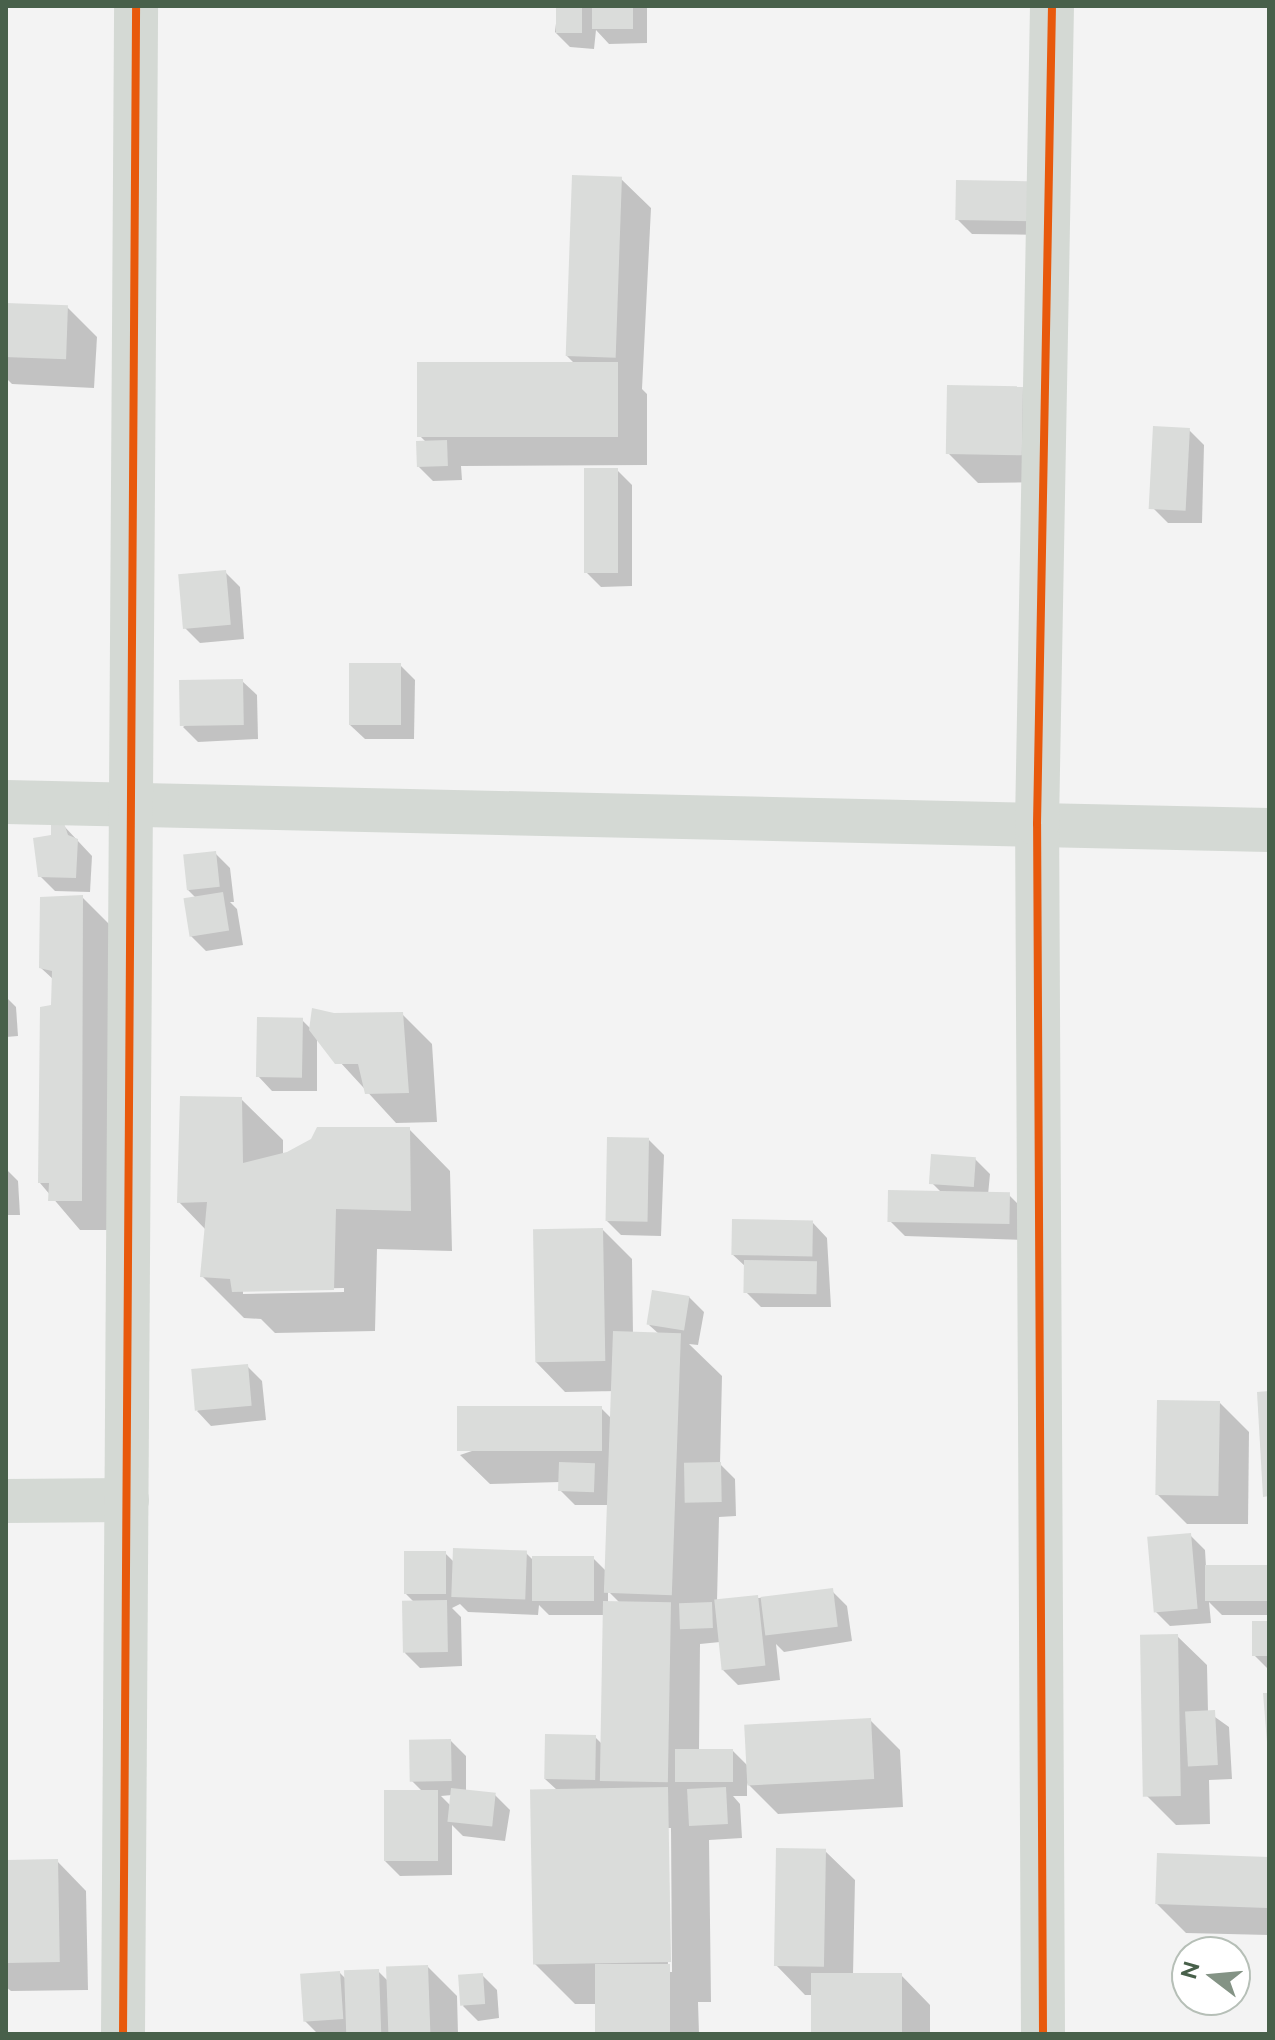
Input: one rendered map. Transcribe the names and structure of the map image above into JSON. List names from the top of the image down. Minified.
{"north":"left"}
